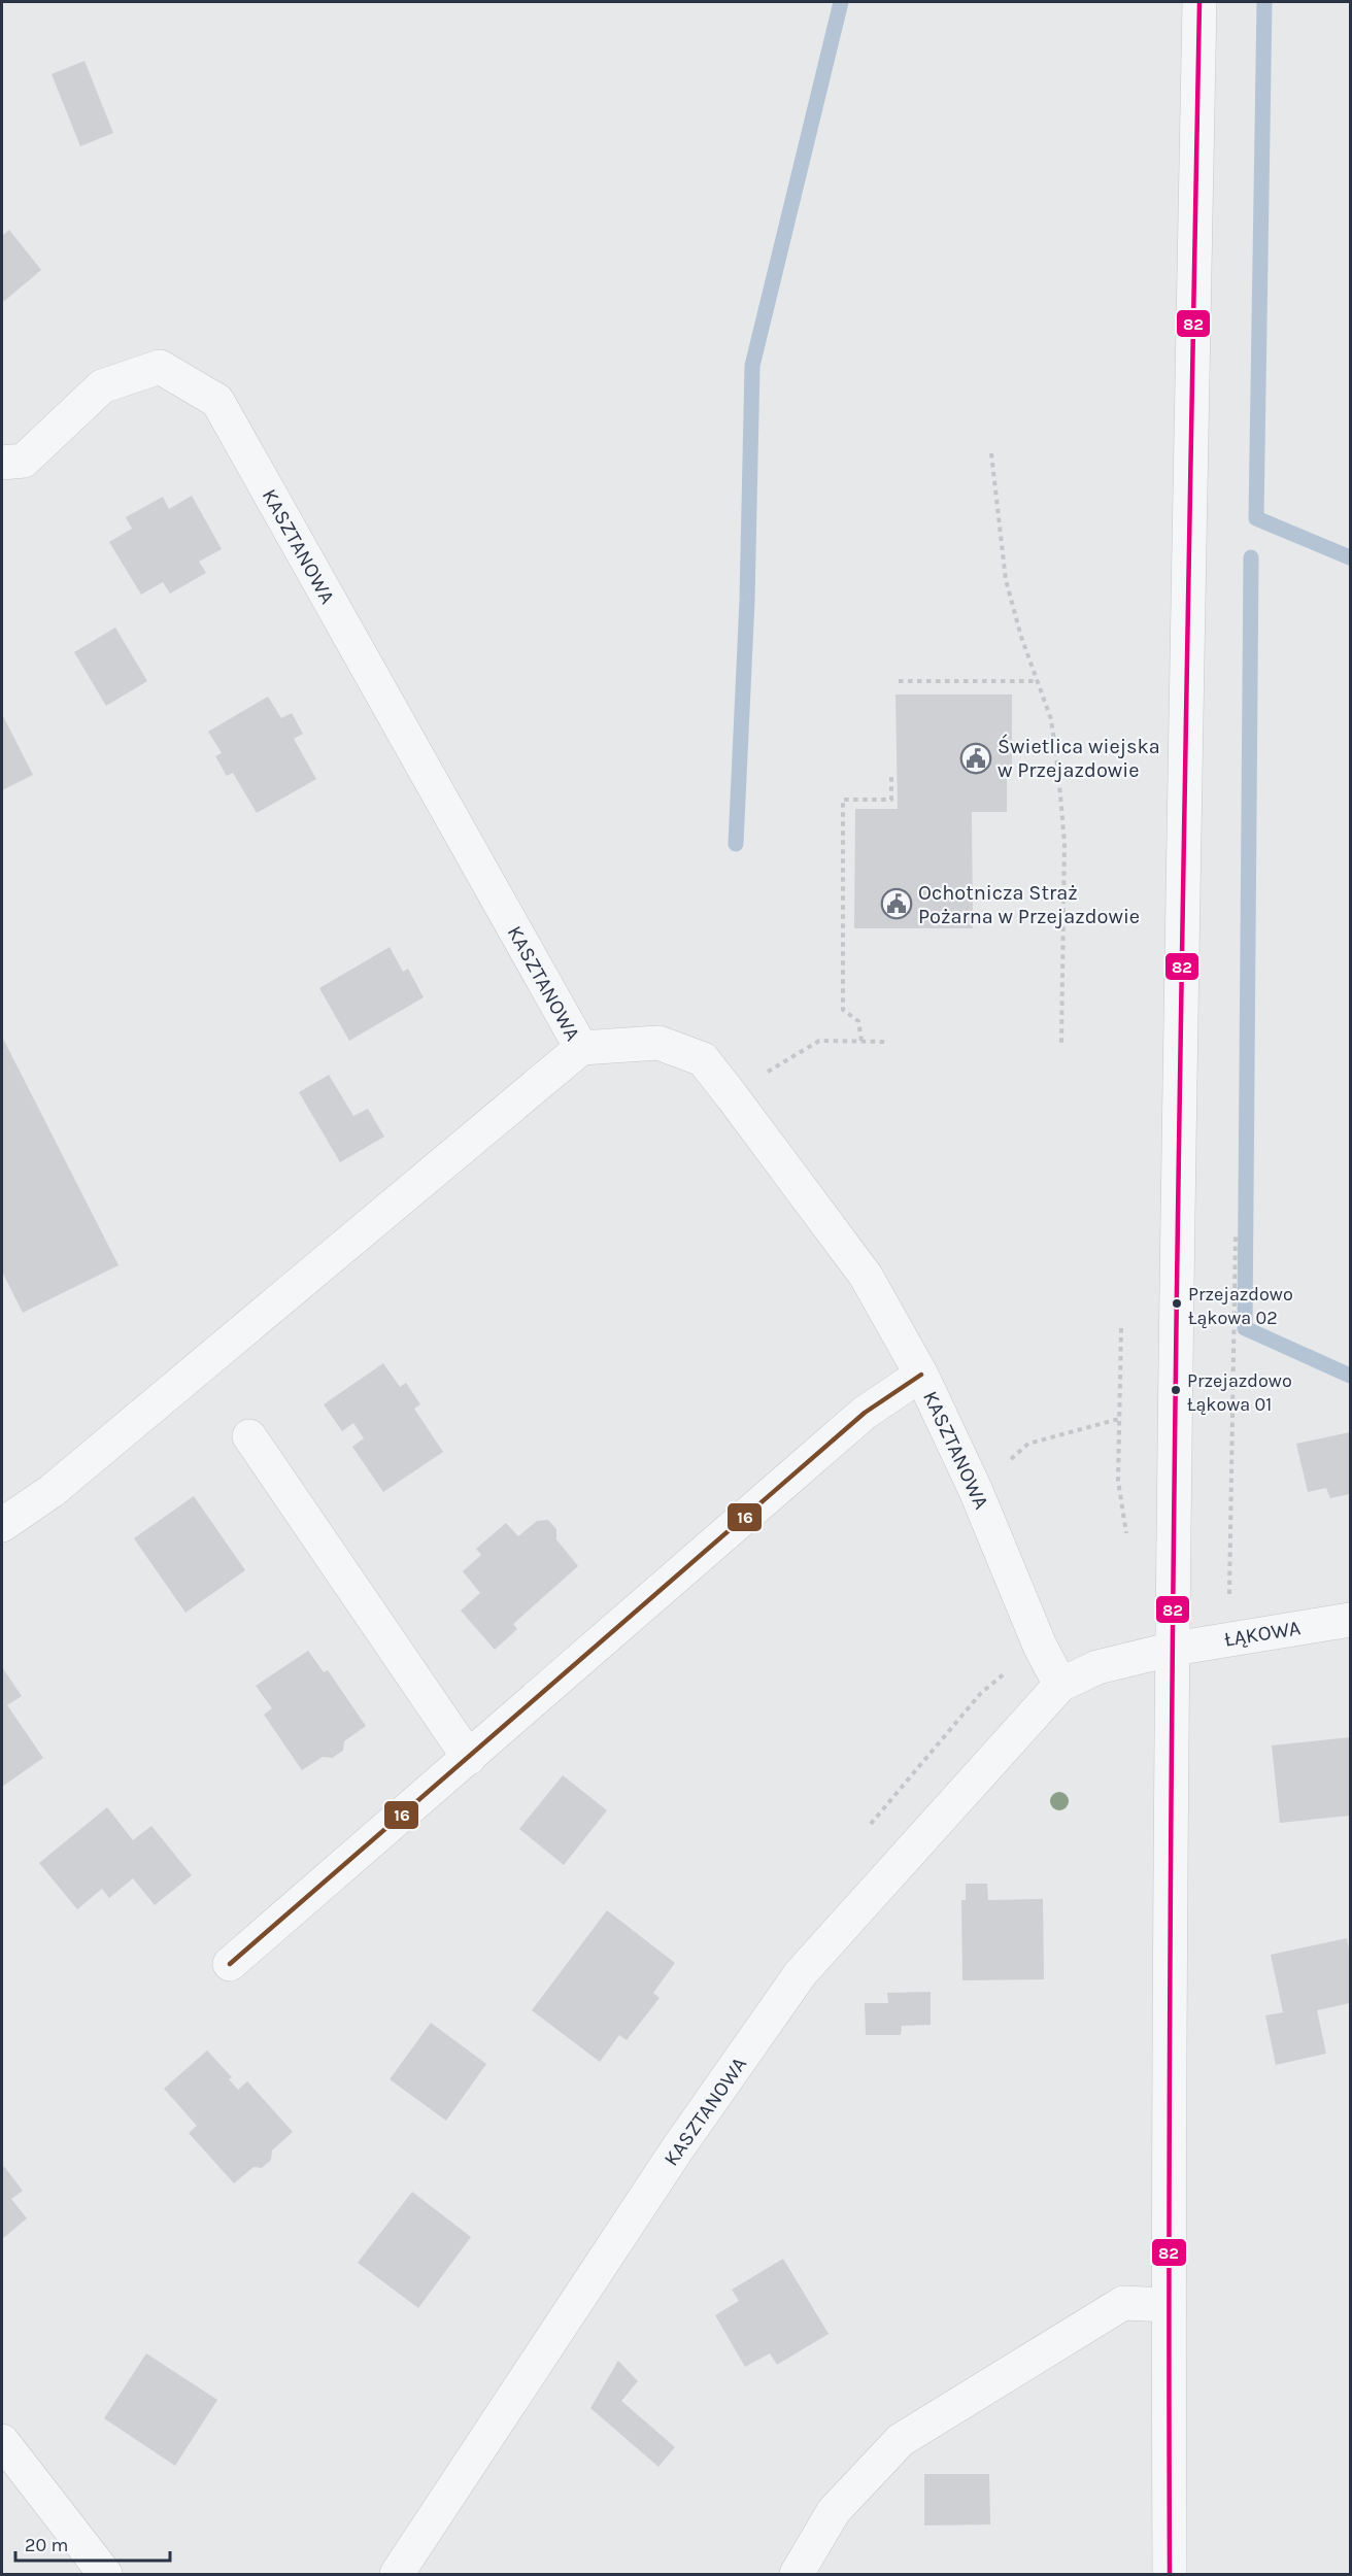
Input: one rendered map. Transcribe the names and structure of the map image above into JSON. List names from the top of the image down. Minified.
{"streets":{"street":["KASZTANOWA","ŁĄKOWA"]},"crossings":[["KASZTANOWA","ŁĄKOWA"]],"places":{"public building":["Świetlica wiejska w Przejazdowie","Ochotnicza Straż Pożarna w Przejazdowie"],"other":["Przejazdowo Łąkowa 02","Przejazdowo Łąkowa 01"]},"lines":["transit line 82","transit line 16"],"scale_bar":"20 m"}
